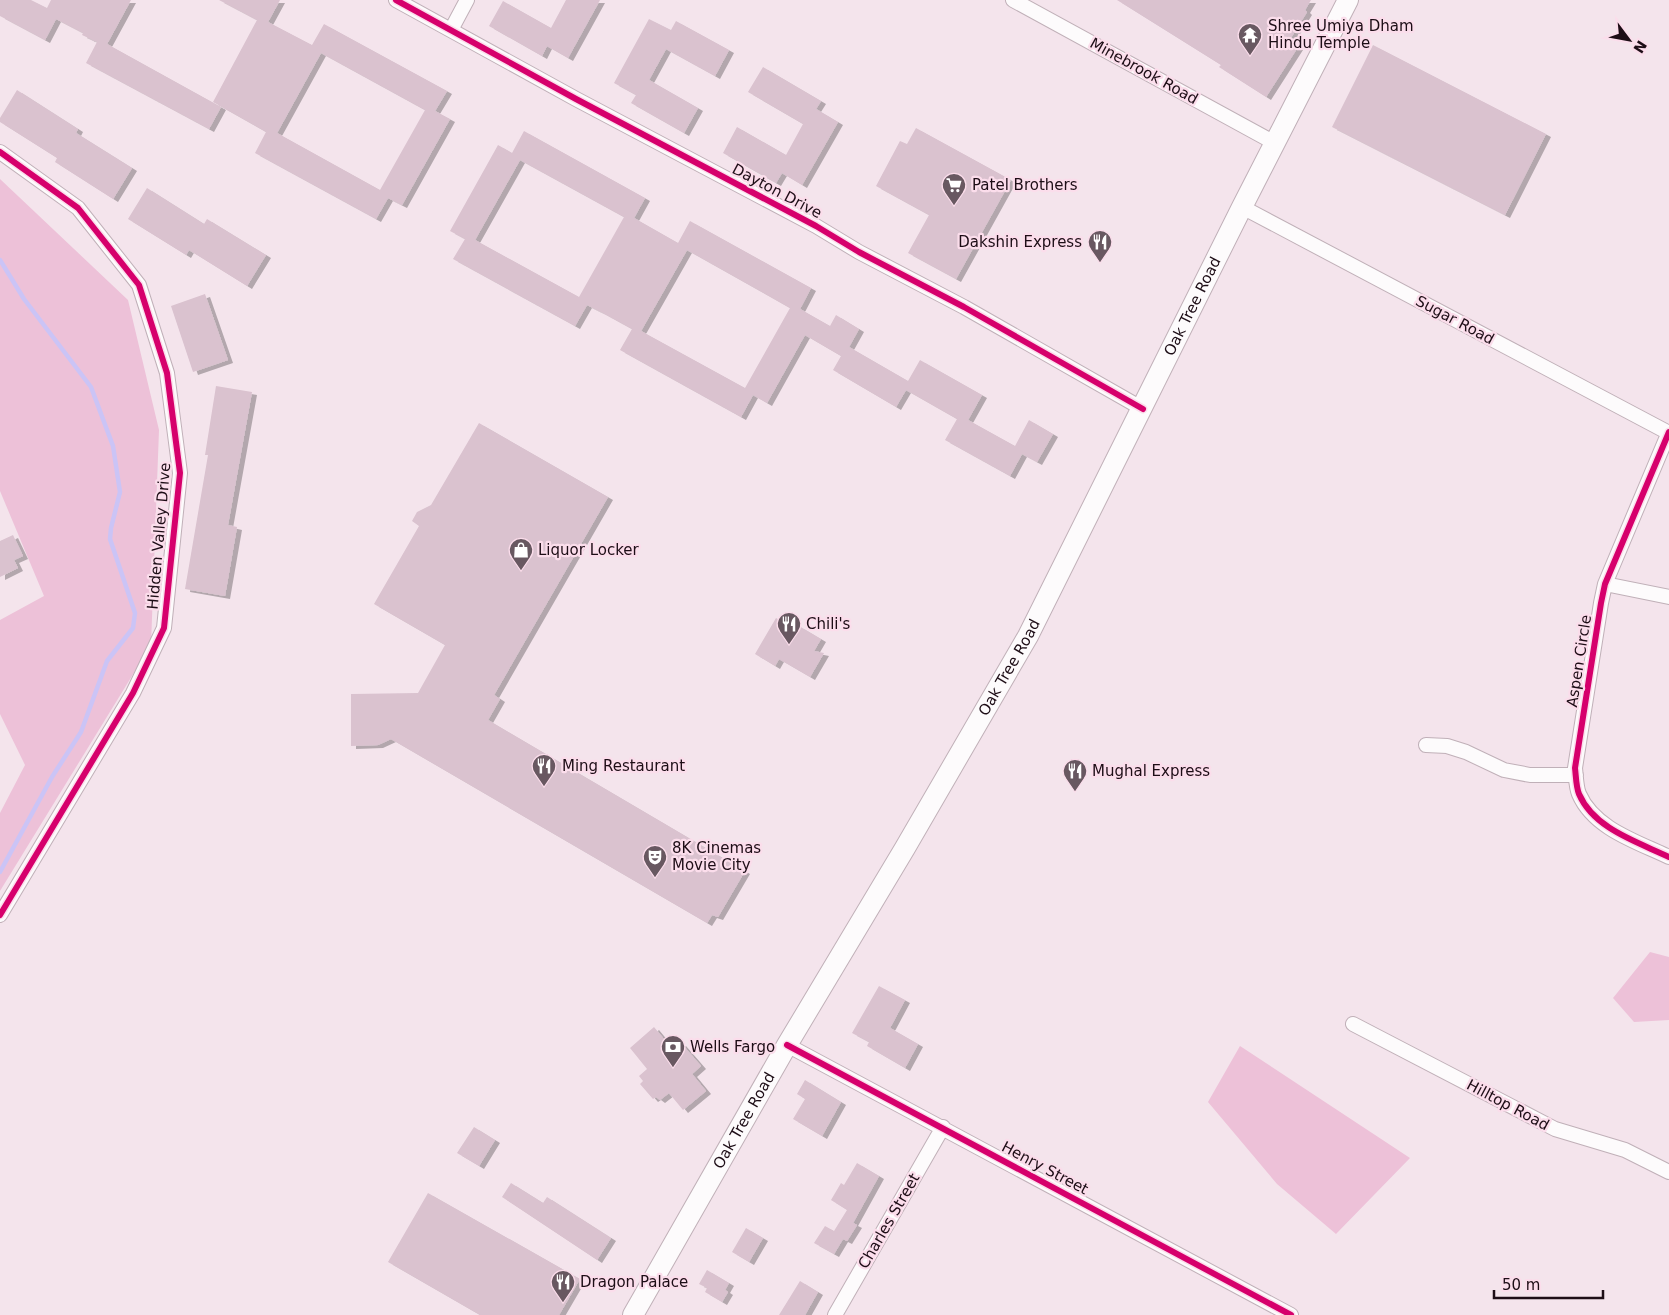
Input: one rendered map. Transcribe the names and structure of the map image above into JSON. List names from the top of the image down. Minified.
{"streets":{"main road":["Oak Tree Road"],"street":["Minebrook Road","Dayton Drive","Sugar Road","Hidden Valley Drive","Aspen Circle","Hilltop Road","Henry Street","Charles Street"]},"crossings":[["Minebrook Road","Oak Tree Road"],["Dayton Drive","Oak Tree Road"],["Oak Tree Road","Sugar Road"],["Oak Tree Road","Henry Street"],["Sugar Road","Aspen Circle"],["Henry Street","Charles Street"]],"places":{"temple":["Shree Umiya Dham Hindu Temple"],"supermarket":["Patel Brothers"],"restaurant":["Dakshin Express","Chili's","Ming Restaurant","Mughal Express","Dragon Palace"],"shop":["Liquor Locker"],"theatre":["8K Cinemas Movie City"],"bank":["Wells Fargo"]},"scale_bar":"50 m","north":"bottom right"}
